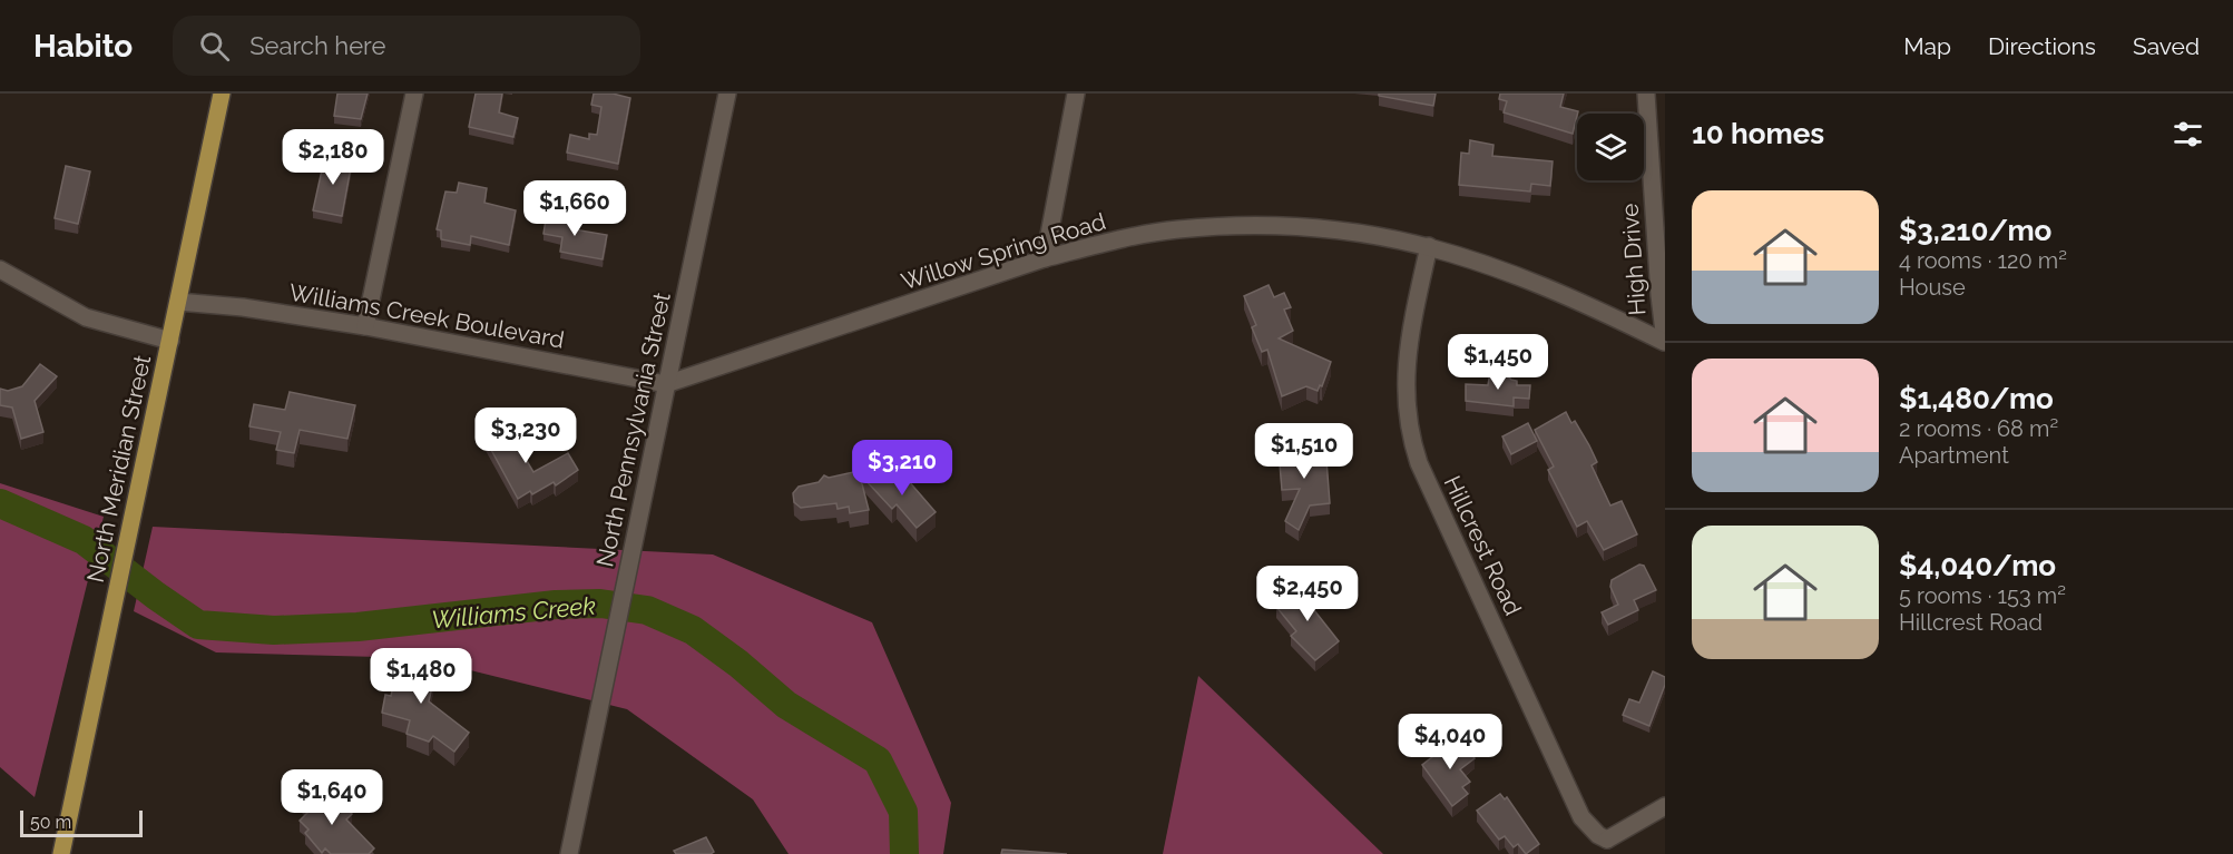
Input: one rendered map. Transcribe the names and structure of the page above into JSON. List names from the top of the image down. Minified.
{"streets":{"main road":["North Meridian Street"],"street":["Willow Spring Road","High Drive","Williams Creek Boulevard","North Pennsylvania Street","Hillcrest Road"]},"crossings":[["Willow Spring Road","High Drive"],["Willow Spring Road","Williams Creek Boulevard"],["Willow Spring Road","North Pennsylvania Street"],["Willow Spring Road","Hillcrest Road"],["Williams Creek Boulevard","North Pennsylvania Street"],["Williams Creek Boulevard","North Meridian Street"]],"water":["Williams Creek"],"scale_bar":"50 m","page":{"header":"Habito","search":"Search here","nav":["Map","Directions","Saved"],"heading":"10 homes","price":["$2,180","$1,660","$1,450","$3,230","$1,510","$3,210","$2,450","$1,480","$4,040","$1,640"],"list":[{"name":"$3,210/mo","note":"4 rooms · 120 m² · House"},{"name":"$1,480/mo","note":"2 rooms · 68 m² · Apartment"},{"name":"$4,040/mo","note":"5 rooms · 153 m² · Hillcrest Road"}],"scale":"50 m"}}
